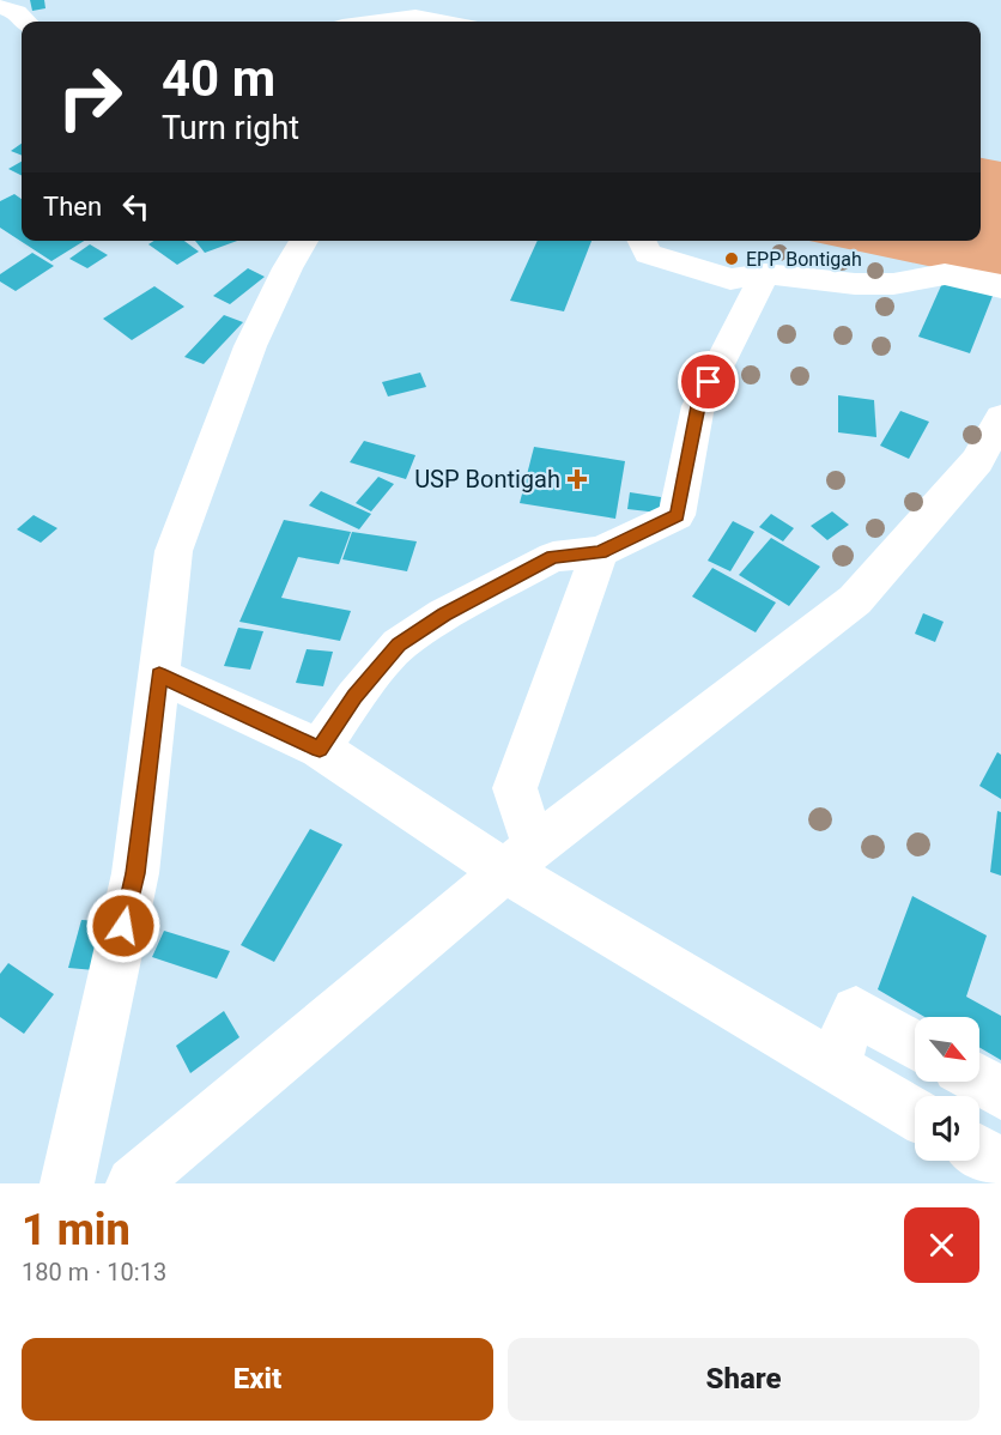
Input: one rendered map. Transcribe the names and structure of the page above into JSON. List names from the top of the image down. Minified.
{"places":{"other":["EPP Bontigah"],"health":["USP Bontigah"]},"north":"bottom right","page":{"turn":["40 m","Turn right"],"then":"Then","heading":["1 min","180 m · 10:13"],"buttons":["Exit","Share"]}}
